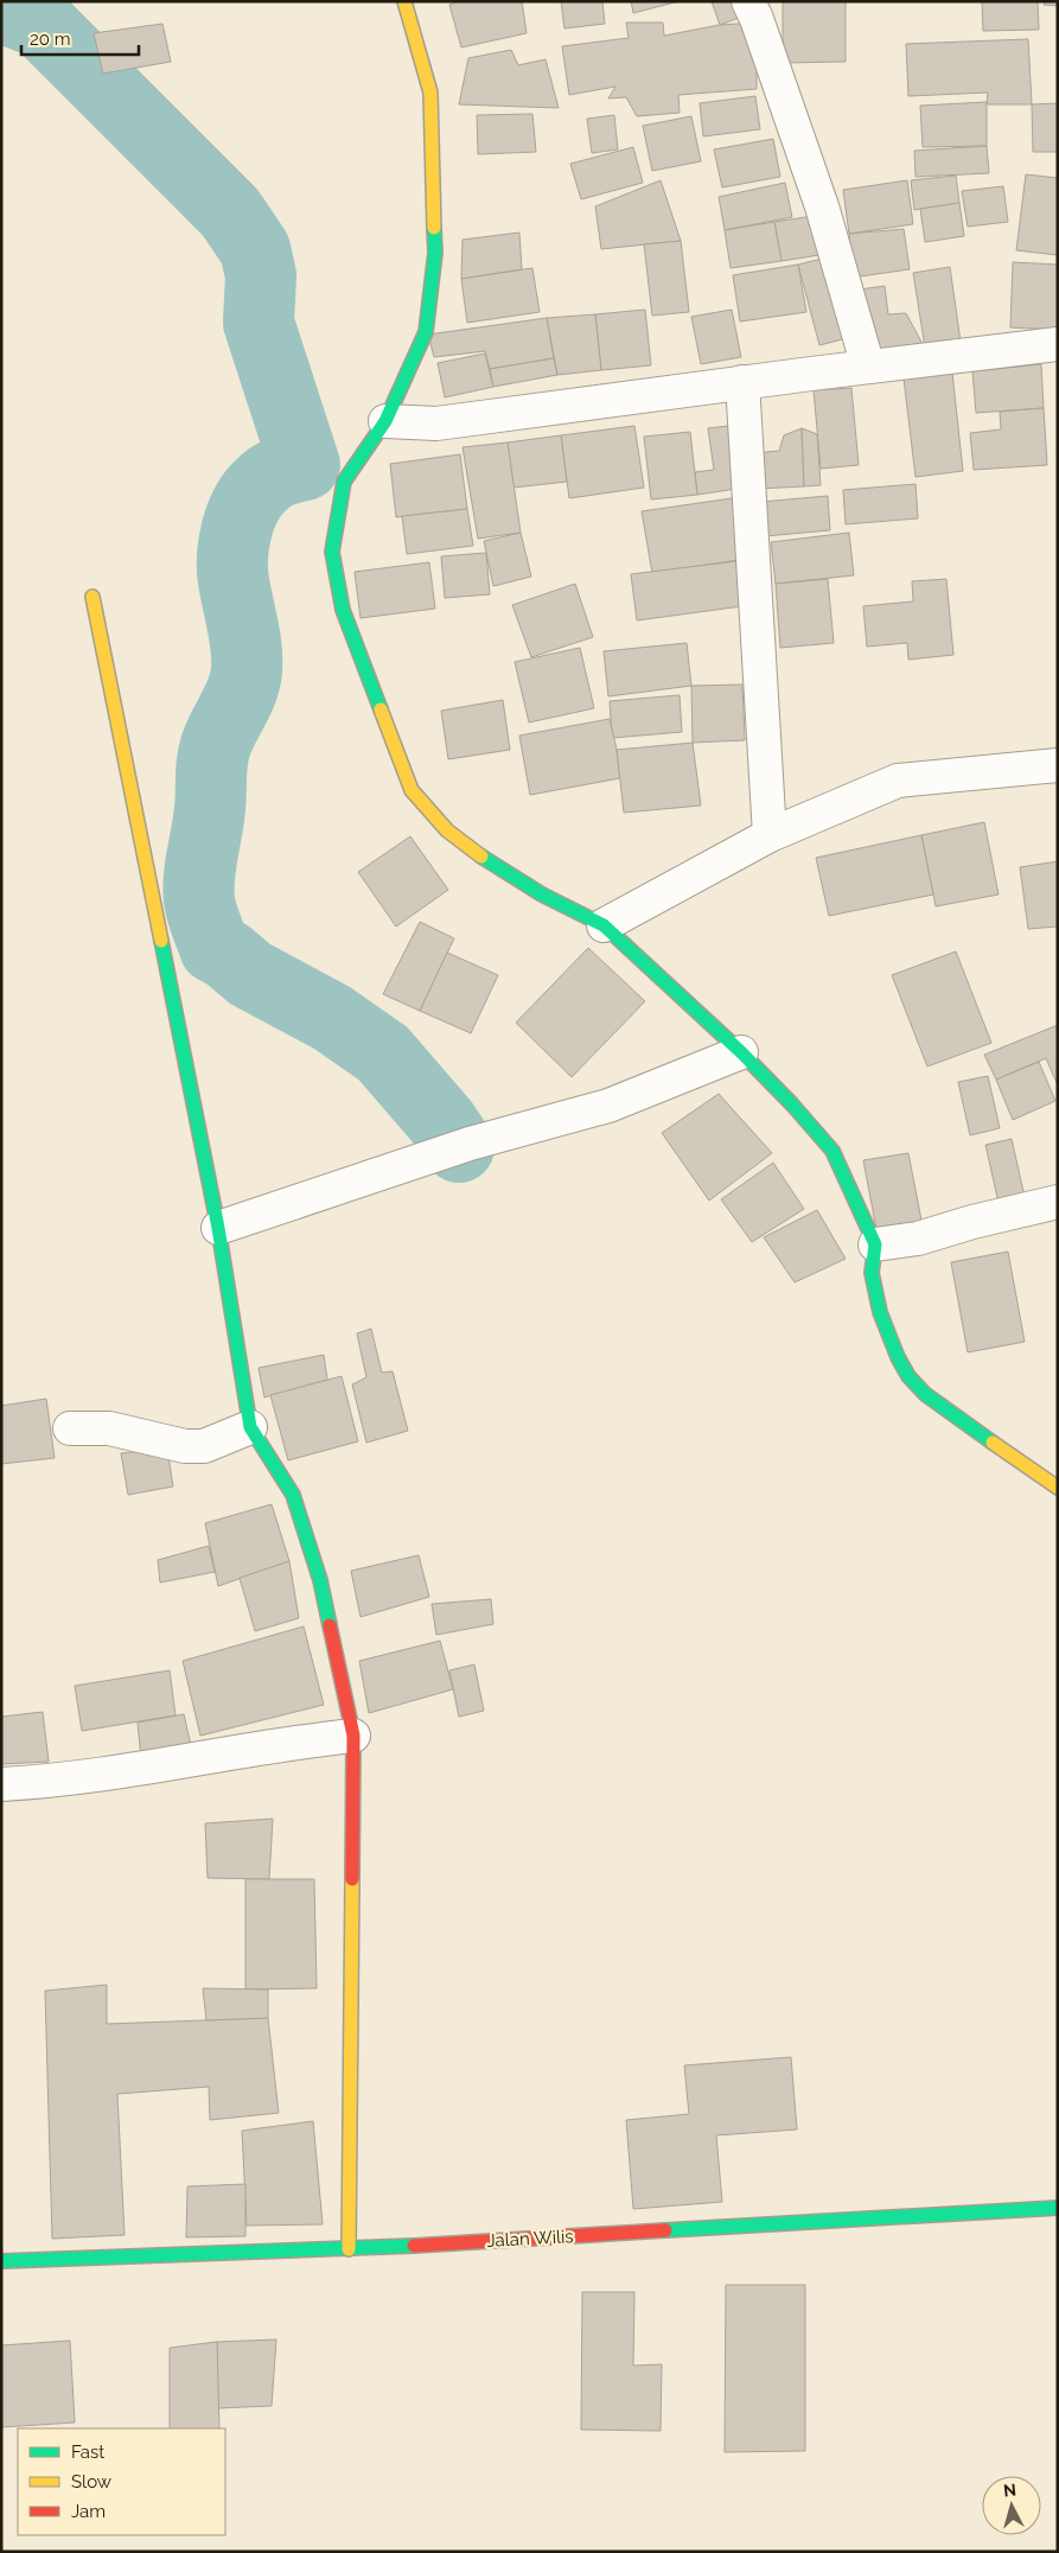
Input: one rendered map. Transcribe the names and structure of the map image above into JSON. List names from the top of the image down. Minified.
{"streets":{"street":["Jalan Wilis"]},"legend":["Fast","Slow","Jam"],"scale_bar":"20 m","north":"top"}
